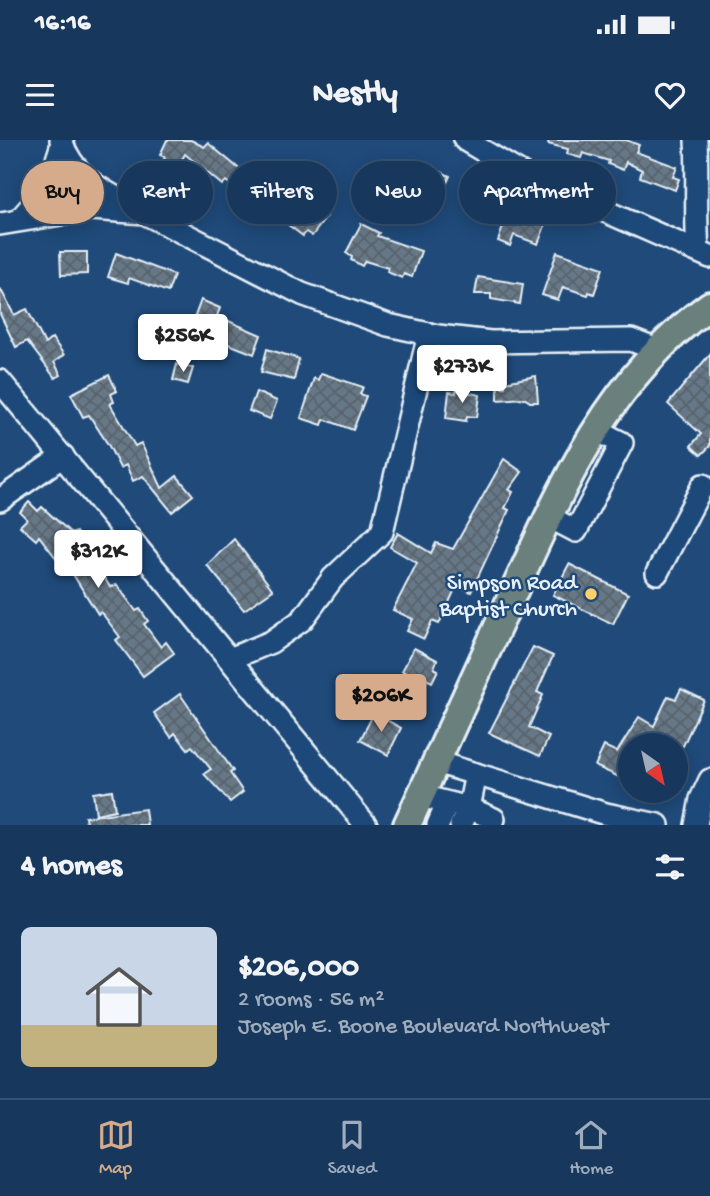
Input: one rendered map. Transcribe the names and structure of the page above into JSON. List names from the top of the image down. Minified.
{"places":["Simpson Road Baptist Church"],"north":"bottom right","page":{"status":"16:16","header":"Nestly","chip":["Buy","Rent","Filters","New","Apartment"],"price":["$256K","$273K","$312K","$206K"],"heading":"4 homes","list":[{"name":"$206,000","note":"2 rooms · 56 m² · Joseph E. Boone Boulevard Northwest"}],"tabs":["Map","Saved","Home"]}}
